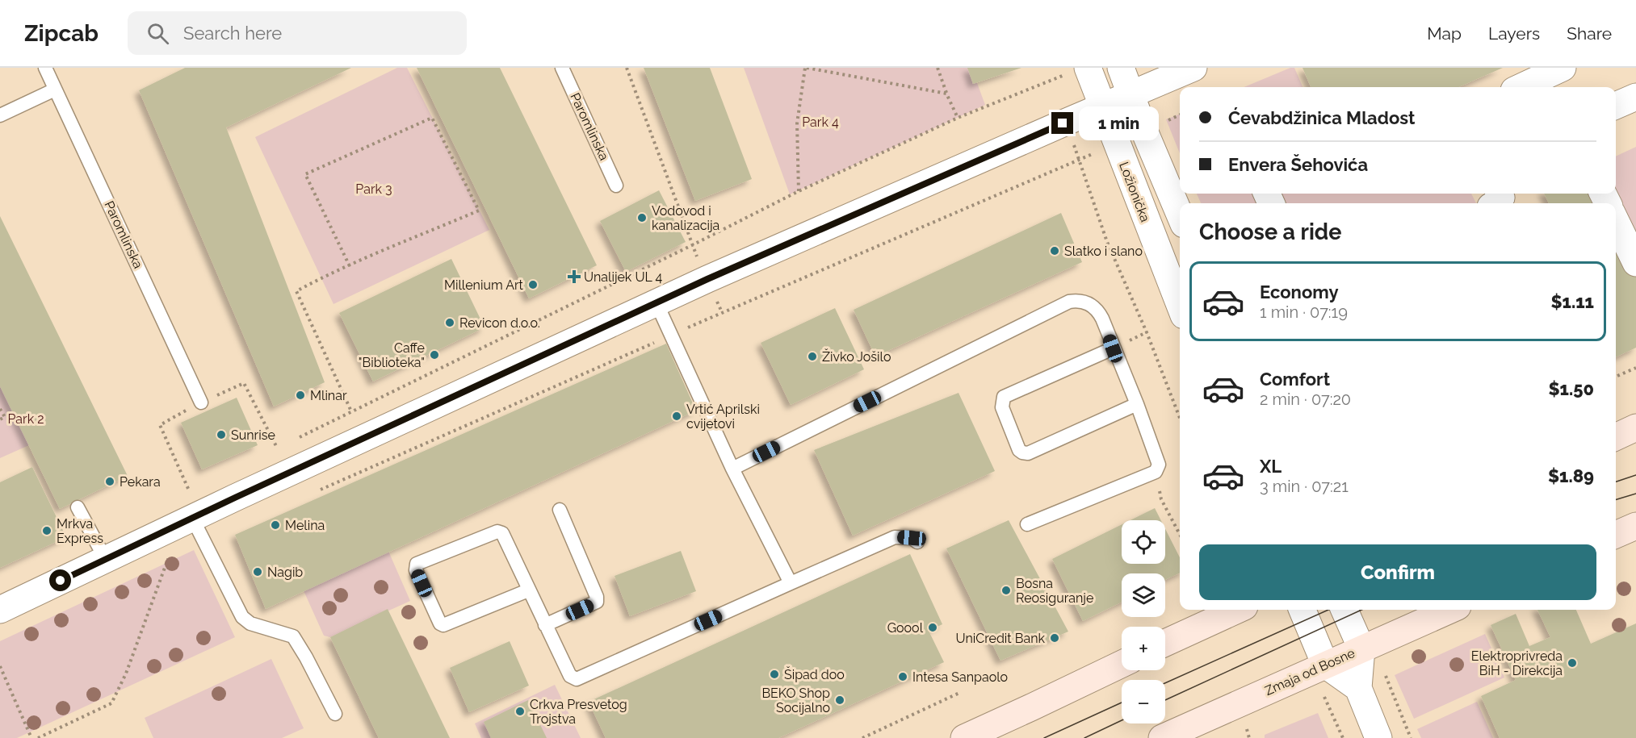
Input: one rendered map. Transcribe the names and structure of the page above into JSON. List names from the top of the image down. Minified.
{"streets":{"main road":["Zmaja od Bosne"],"street":["Ložionička"],"lane":["Paromlinska"]},"parks":["Park 4","Park 3","Park 2"],"places":{"other":["Vodovod i kanalizacija","Slatko i slano","Millenium Art","Revicon d.o.o.","Caffe \"Biblioteka\"","Živko Jošilo","Mlinar","Vrtić Aprilski cvijetovi","Sunrise","Pekara","Melina","Mrkva Express","Nagib","Bosna Reosiguranje","Goool","UniCredit Bank","Elektroprivreda BiH - Direkcija","Šipad doo","Intesa Sanpaolo","BEKO Shop Socijalno","Crkva Presvetog Trojstva"],"health":["Unalijek UL 4"]},"page":{"header":"Zipcab","search":"Search here","nav":["Map","Layers","Share"],"banner":["Ćevabdžinica Mladost","Envera Šehovića"],"bubble":"1 min","heading":"Choose a ride","list":[{"name":"Economy","note":"1 min · 07:19","value":"$1.11"},{"name":"Comfort","note":"2 min · 07:20","value":"$1.50"},{"name":"XL","note":"3 min · 07:21","value":"$1.89"}],"map_buttons":["+","−"],"buttons":"Confirm"}}
